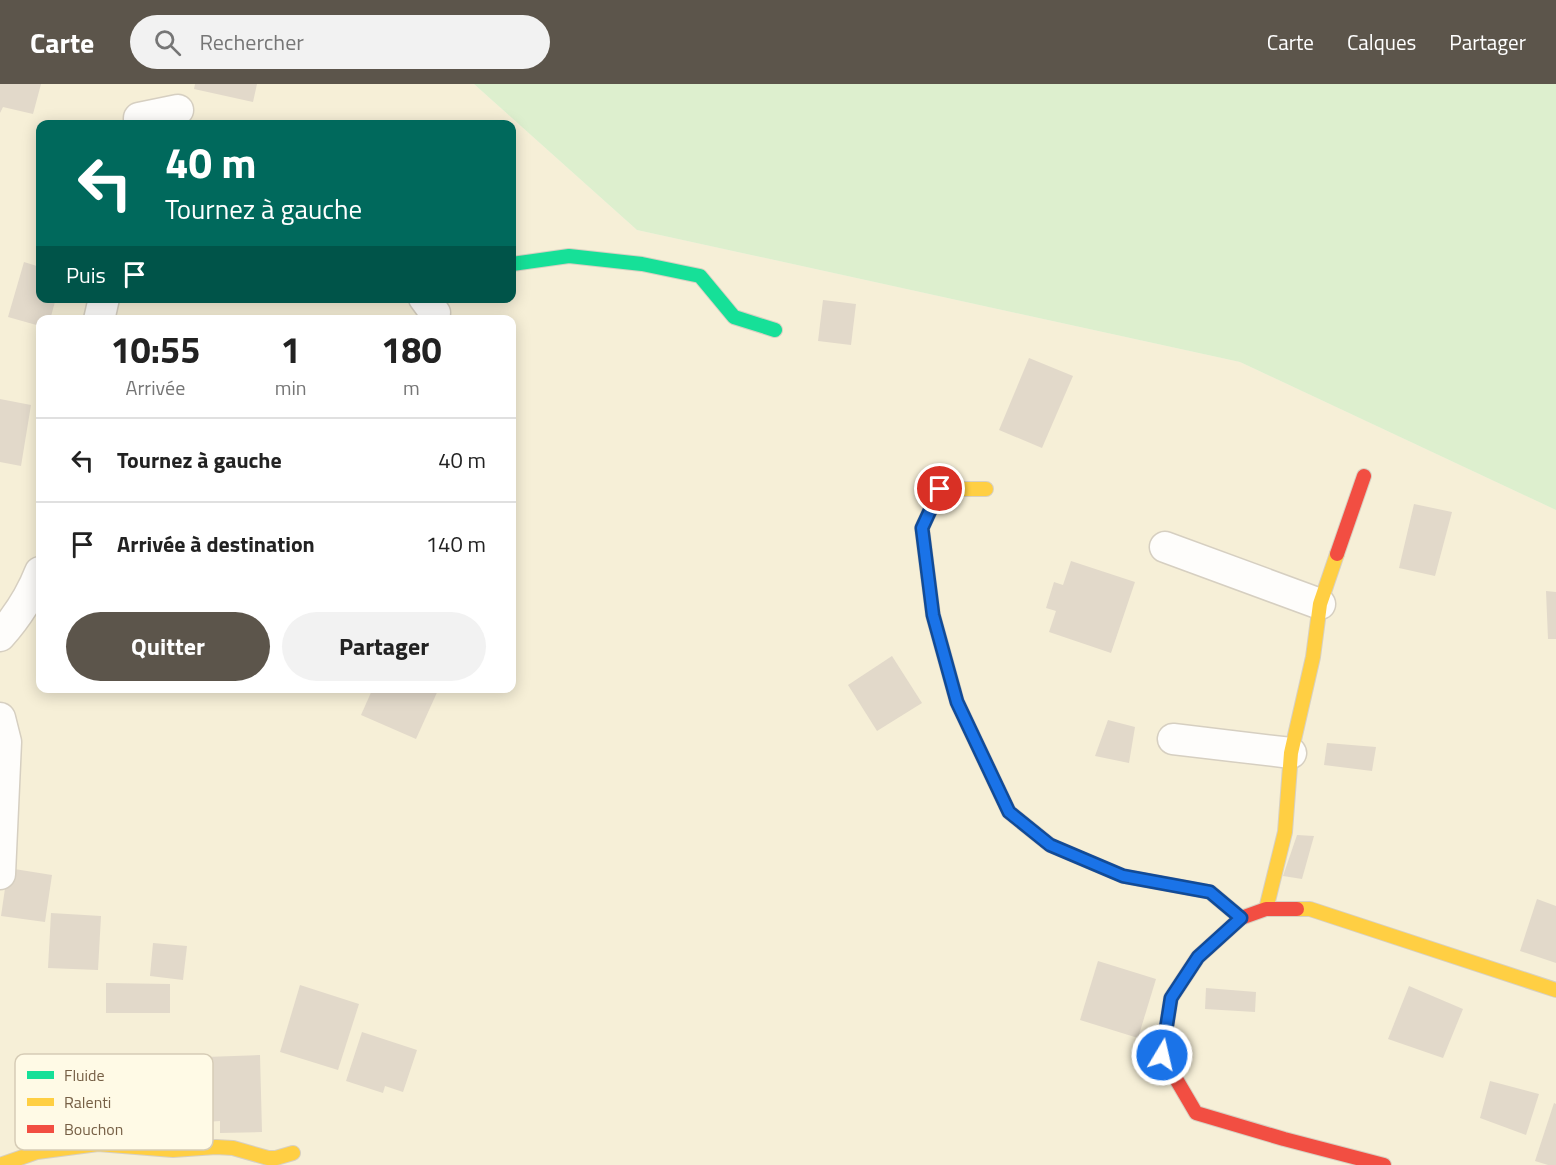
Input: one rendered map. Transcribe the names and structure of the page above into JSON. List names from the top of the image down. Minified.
{"legend":["Fluide","Ralenti","Bouchon"],"page":{"header":"Carte","search":"Rechercher","nav":["Carte","Calques","Partager"],"turn":["40 m","Tournez à gauche"],"then":"Puis","eta":["10:55","Arrivée","1","min","180","m"],"list":[{"name":"Tournez à gauche","value":"40 m"},{"name":"Arrivée à destination","value":"140 m"}],"buttons":["Quitter","Partager"]}}
